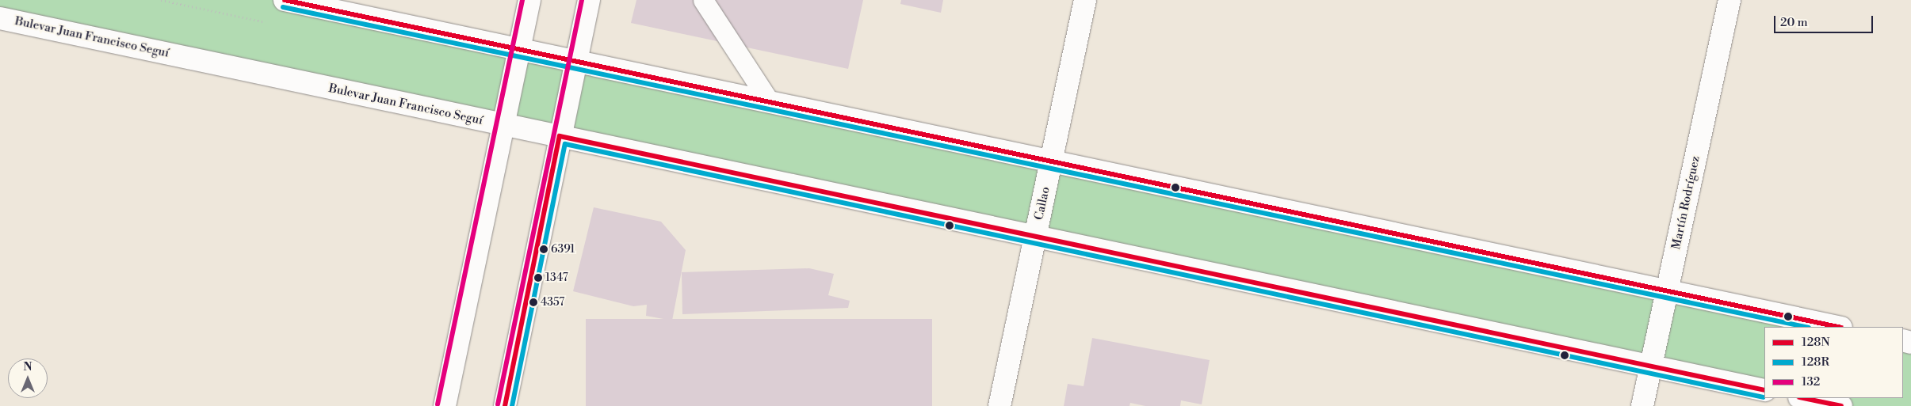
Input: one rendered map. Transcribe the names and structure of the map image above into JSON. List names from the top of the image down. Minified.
{"streets":{"main road":["Bulevar Juan Francisco Seguí","Martín Rodríguez","Callao"]},"crossings":[["Bulevar Juan Francisco Seguí","Martín Rodríguez"],["Bulevar Juan Francisco Seguí","Callao"]],"places":["6391","1347","4357"],"lines":["transit line 128N","transit line 132","transit line 128R"],"legend":["128N","128R","132"],"scale_bar":"20 m","north":"top"}
